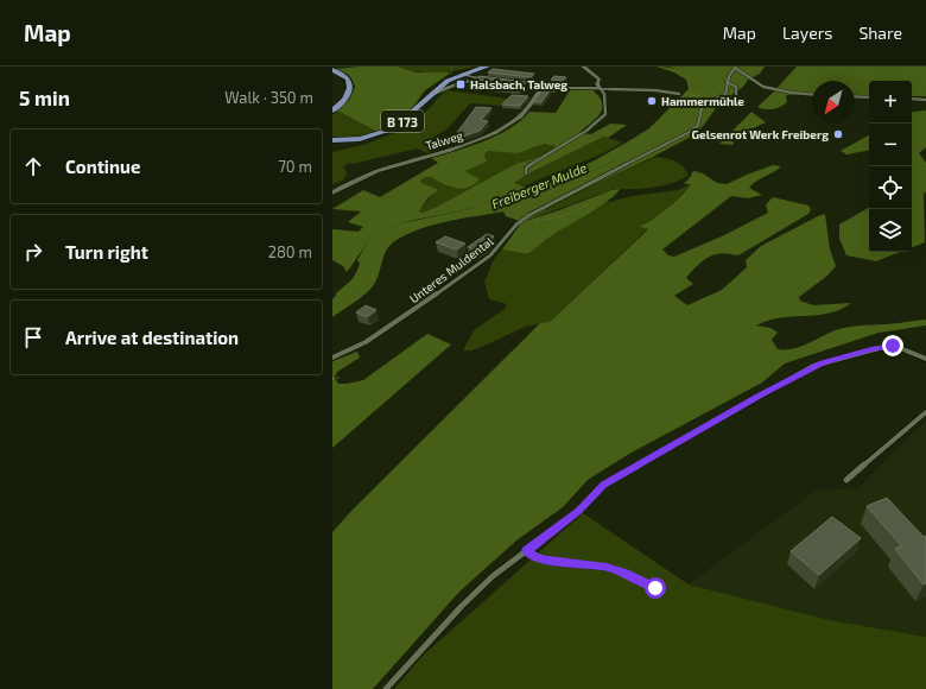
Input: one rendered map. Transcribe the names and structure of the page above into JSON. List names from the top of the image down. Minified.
{"streets":{"main road":["B 173"],"street":["Talweg"],"lane":["Unteres Muldental"]},"water":["Freiberger Mulde"],"places":{"transit":["Halsbach, Talweg"],"other":["Hammermühle","Gelsenrot Werk Freiberg"]},"north":"bottom left","page":{"header":"Map","nav":["Map","Layers","Share"],"heading":["5 min","Walk · 350 m"],"map_buttons":["+","−"],"list":[["Continue","70 m"],["Turn right","280 m"],"Arrive at destination"]}}
